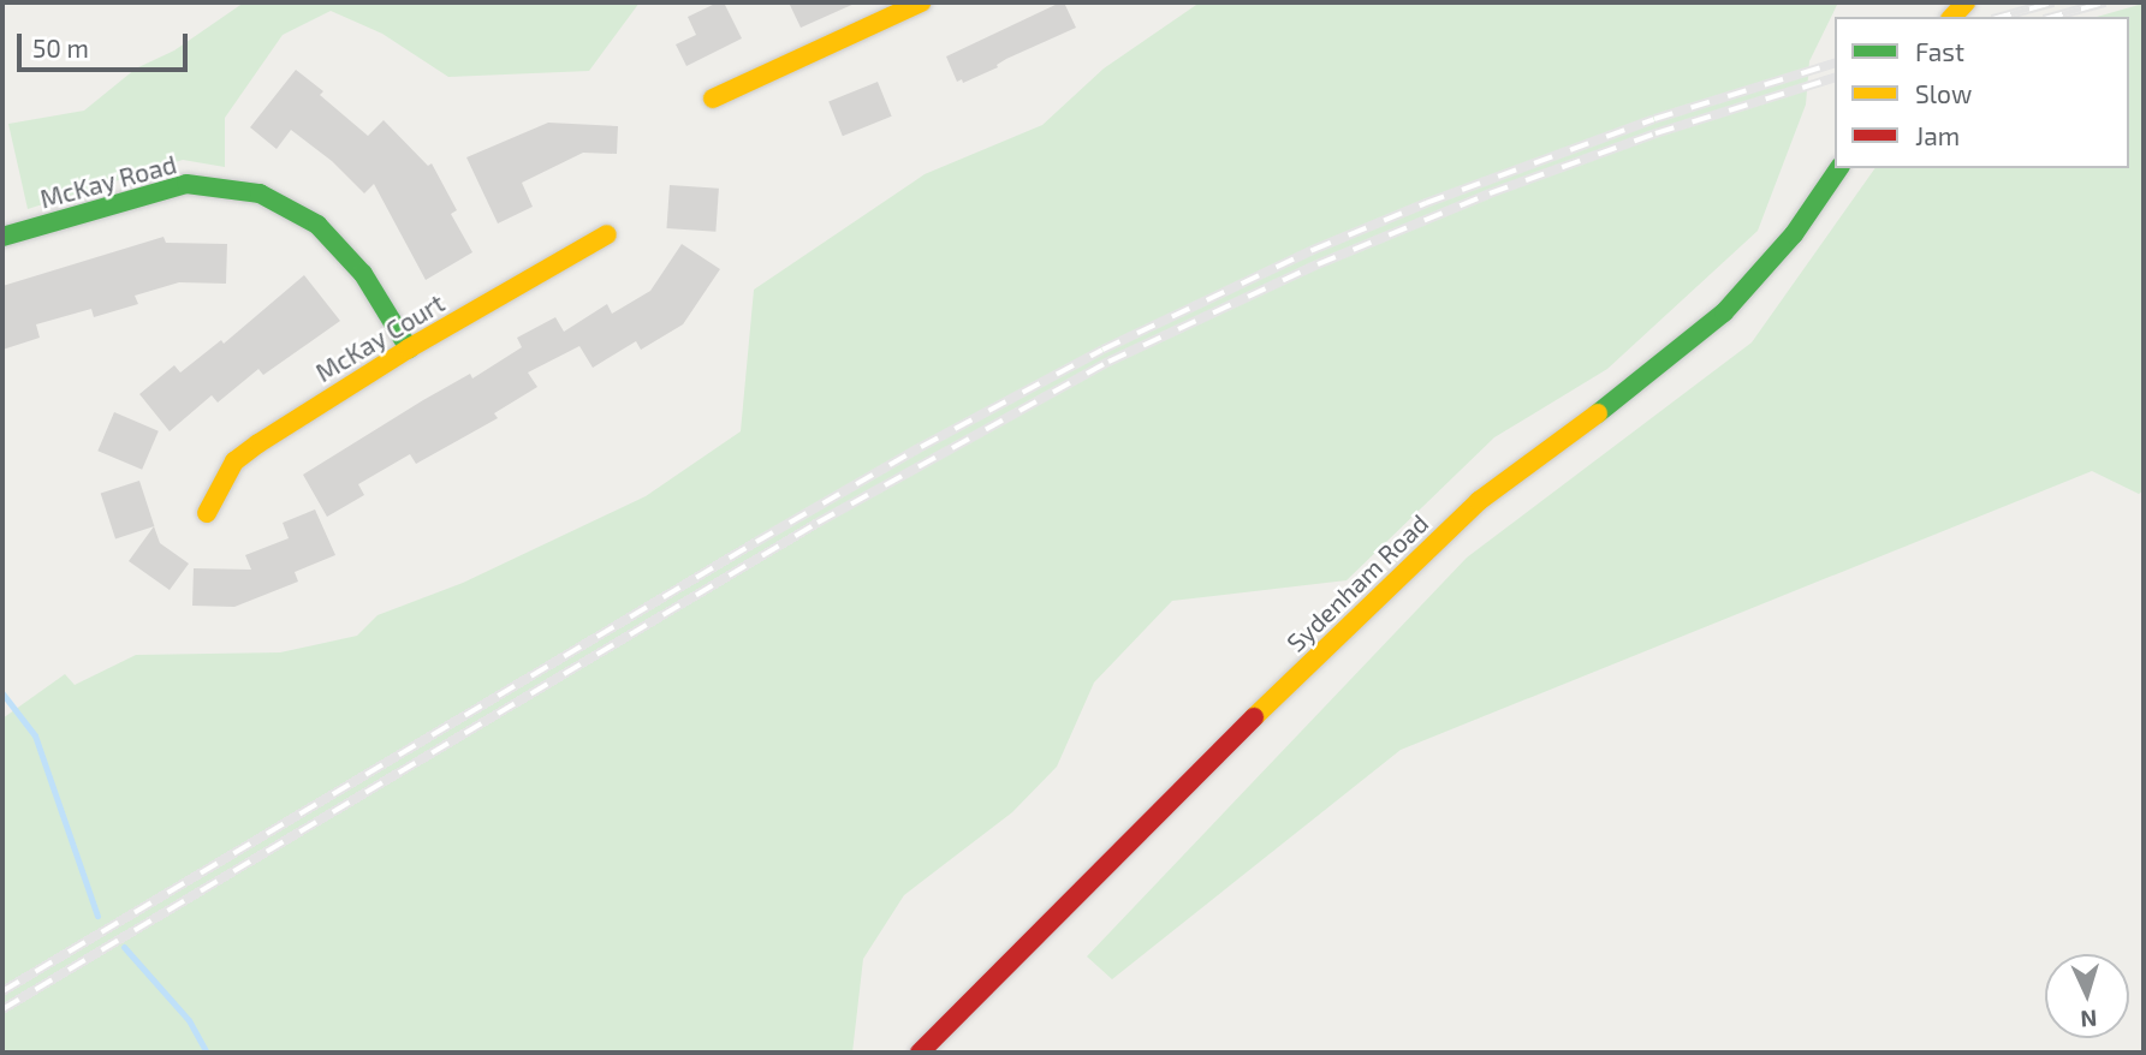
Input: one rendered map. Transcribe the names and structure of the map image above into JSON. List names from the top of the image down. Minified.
{"streets":{"main road":["McKay Road","McKay Court","Sydenham Road"]},"crossings":[["McKay Road","McKay Court"]],"legend":["Fast","Slow","Jam"],"scale_bar":"50 m","north":"bottom"}
